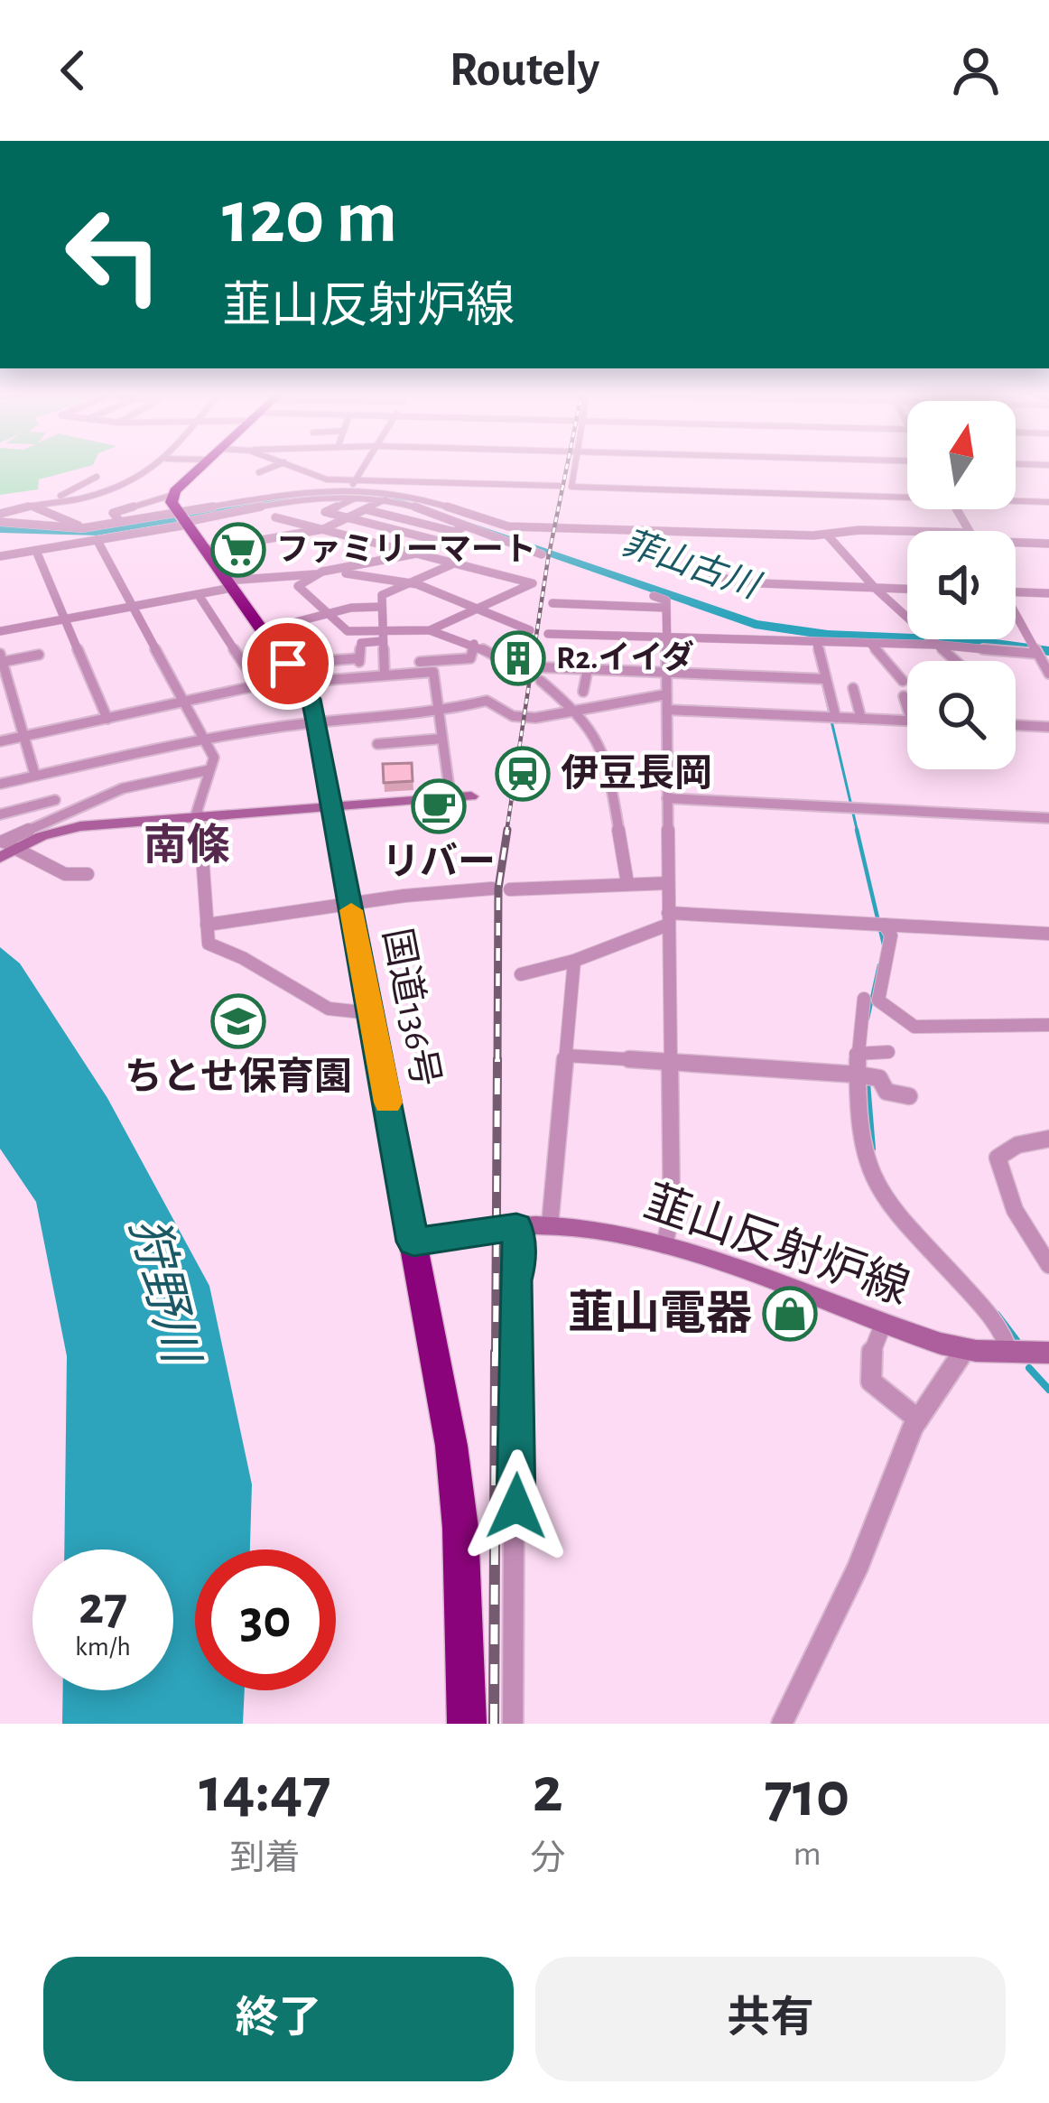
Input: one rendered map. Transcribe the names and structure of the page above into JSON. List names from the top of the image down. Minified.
{"streets":{"highway":["国道136号"],"main road":["韮山反射炉線"]},"crossings":[["国道136号","韮山反射炉線"]],"districts":["南條"],"water":["菲山古川","狩野川"],"places":{"supermarket":["ファミリーマート"],"building":["R2.イイダ"],"station":["伊豆長岡"],"cafe":["リバー"],"school or university":["ちとせ保育園"],"shop":["韮山電器"]},"north":"top","page":{"header":"Routely","turn":["120 m","韮山反射炉線"],"speed":"27 km/h","limit":"30","eta":["14:47","到着","2","分","710","m"],"buttons":["終了","共有"]}}
